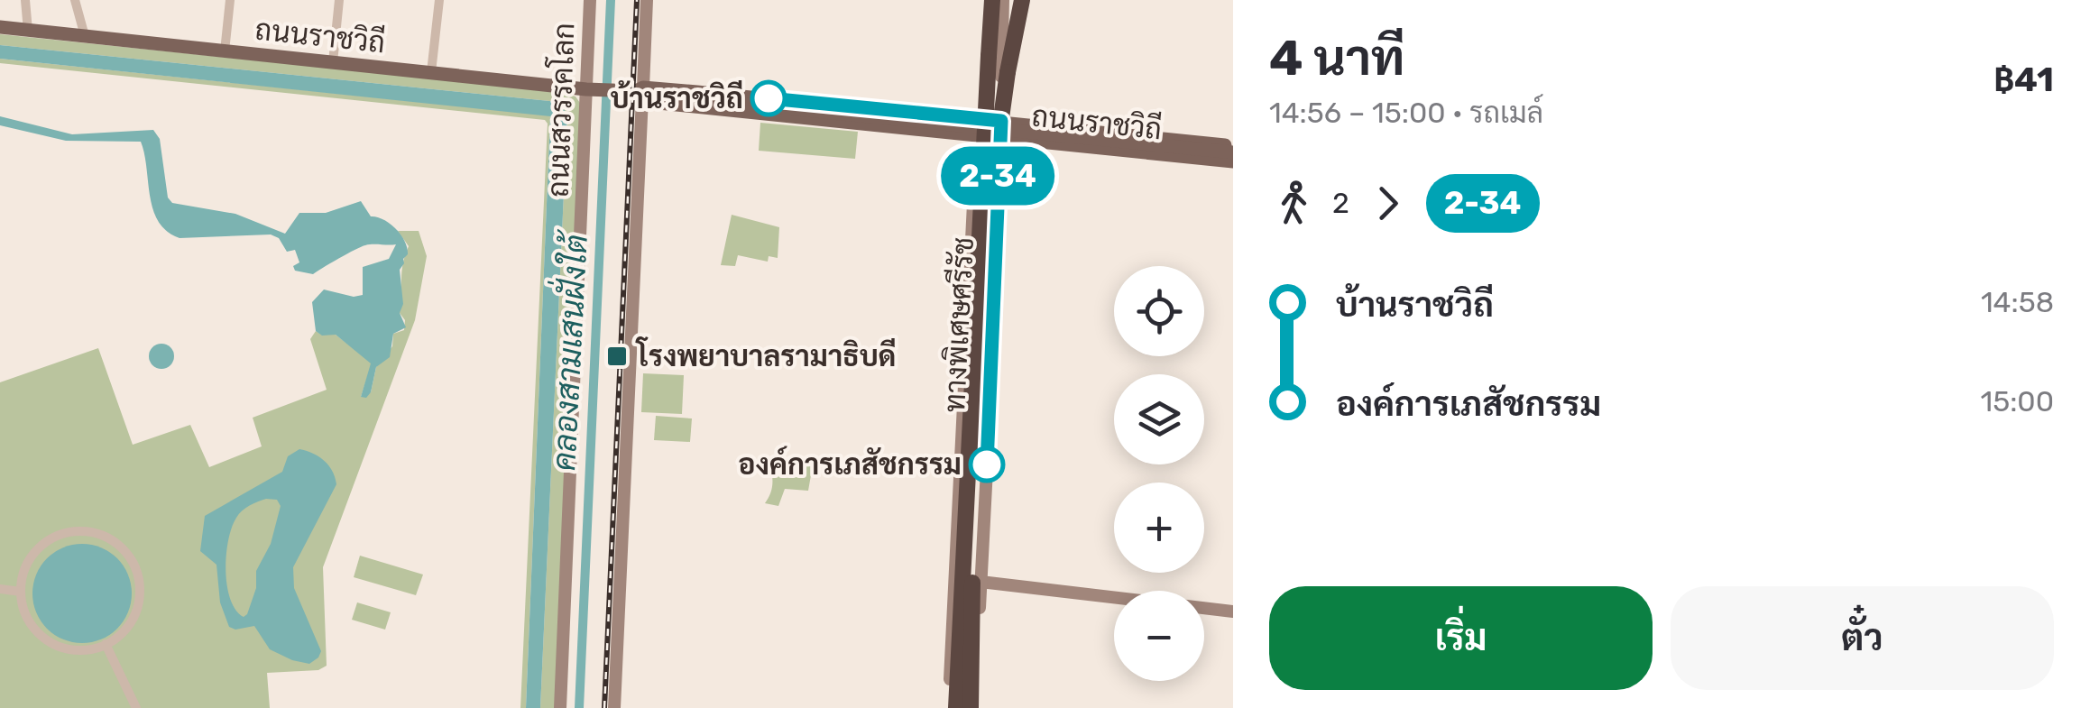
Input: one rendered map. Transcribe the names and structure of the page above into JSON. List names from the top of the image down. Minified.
{"streets":{"highway":["ทางพิเศษศรีรัช"],"main road":["ถนนราชวิถี"],"street":["ถนนสวรรคโลก"]},"crossings":[["ถนนราชวิถี","ถนนสวรรคโลก"]],"water":["คลองสามเสนฝั่งใต้"],"places":{"other":["บ้านราชวิถี","องค์การเภสัชกรรม"],"transit":["โรงพยาบาลรามาธิบดี"]},"lines":["bus line 2-34"],"page":{"on_map":"2-34","heading":["4 นาที","14:56 – 15:00 · รถเมล์","฿41"],"legs":["2","2-34"],"list":[{"name":"บ้านราชวิถี","value":"14:58"},{"name":"องค์การเภสัชกรรม","value":"15:00"}],"map_buttons":["+","−"],"buttons":["เริ่ม","ตั๋ว"]}}
